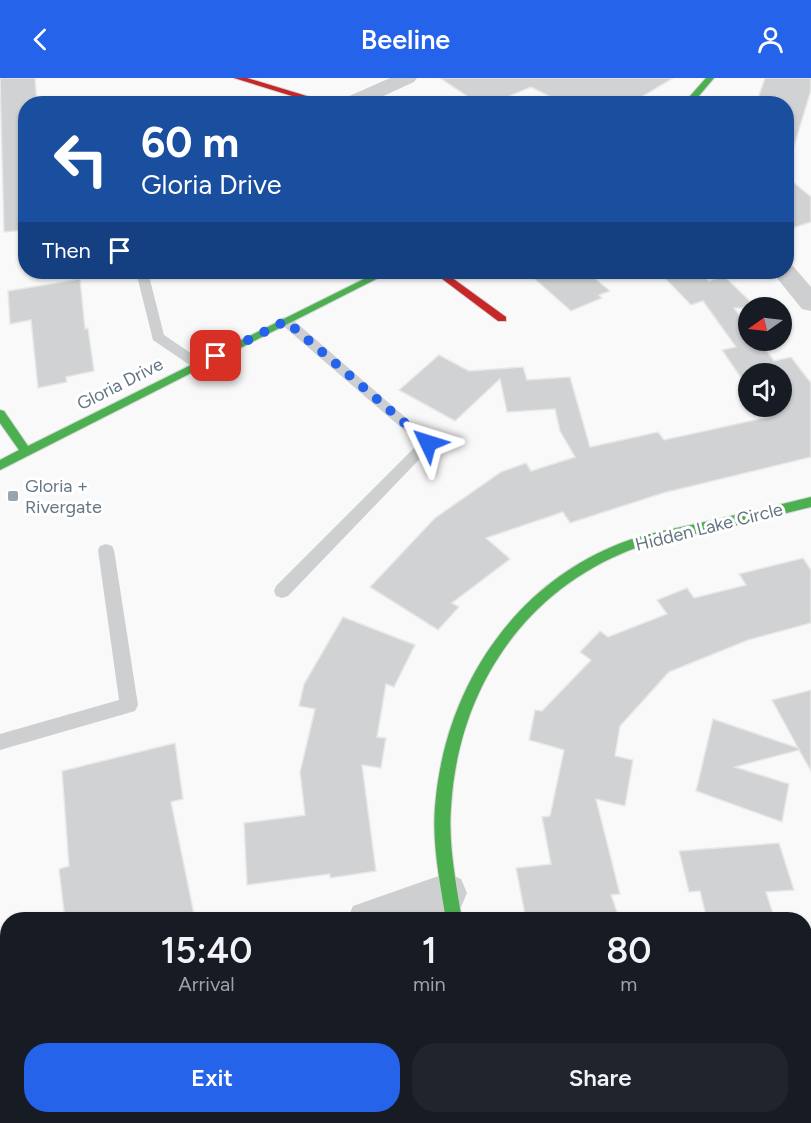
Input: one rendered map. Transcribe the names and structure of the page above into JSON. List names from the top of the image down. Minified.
{"streets":{"street":["Gloria Drive","Hidden Lake Circle"]},"places":{"transit":["Gloria + Rivergate"]},"north":"left","page":{"header":"Beeline","turn":["60 m","Gloria Drive"],"then":"Then","eta":["15:40","Arrival","1","min","80","m"],"buttons":["Exit","Share"]}}
